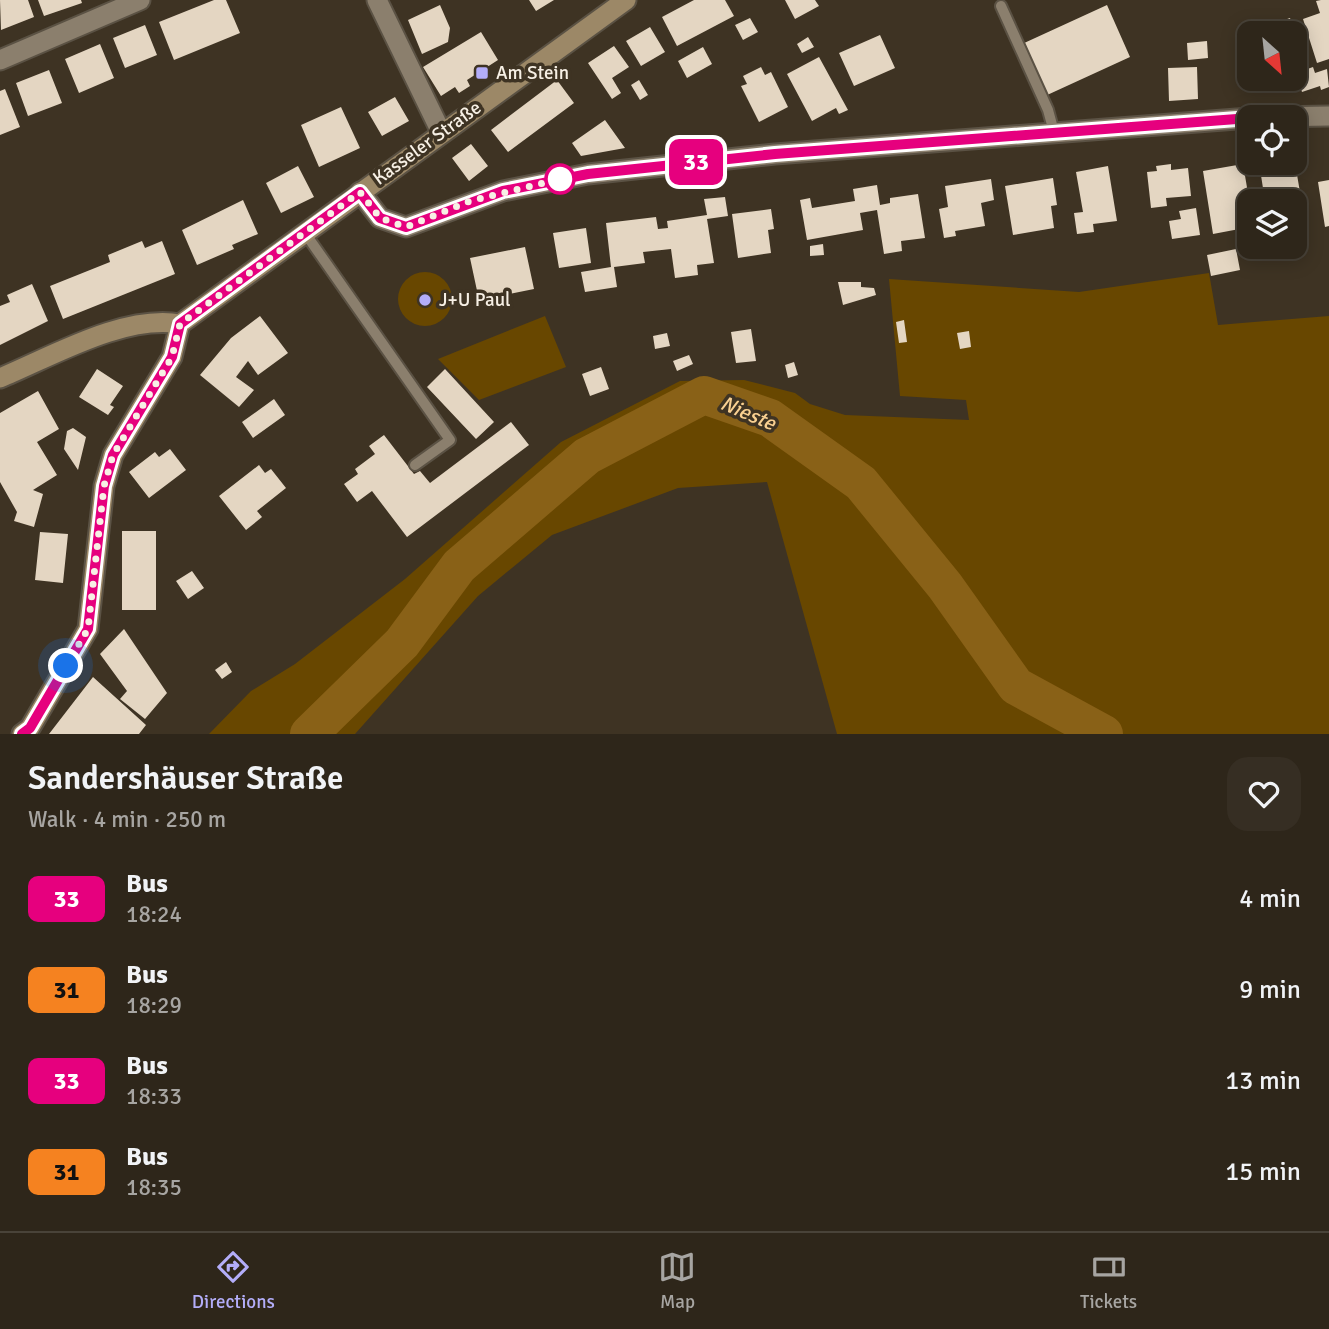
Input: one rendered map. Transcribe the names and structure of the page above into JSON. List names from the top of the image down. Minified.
{"streets":{"main road":["Kasseler Straße"]},"water":["Nieste"],"places":{"transit":["Am Stein"],"other":["J+U Paul"]},"lines":["bus line 33"],"north":"bottom right","page":{"on_map":"33","heading":["Sandershäuser Straße","Walk · 4 min · 250 m"],"list":[{"mark":"33","name":"Bus","note":"18:24","value":"4 min"},{"mark":"31","name":"Bus","note":"18:29","value":"9 min"},{"mark":"33","name":"Bus","note":"18:33","value":"13 min"},{"mark":"31","name":"Bus","note":"18:35","value":"15 min"}],"tabs":["Directions","Map","Tickets"]}}
